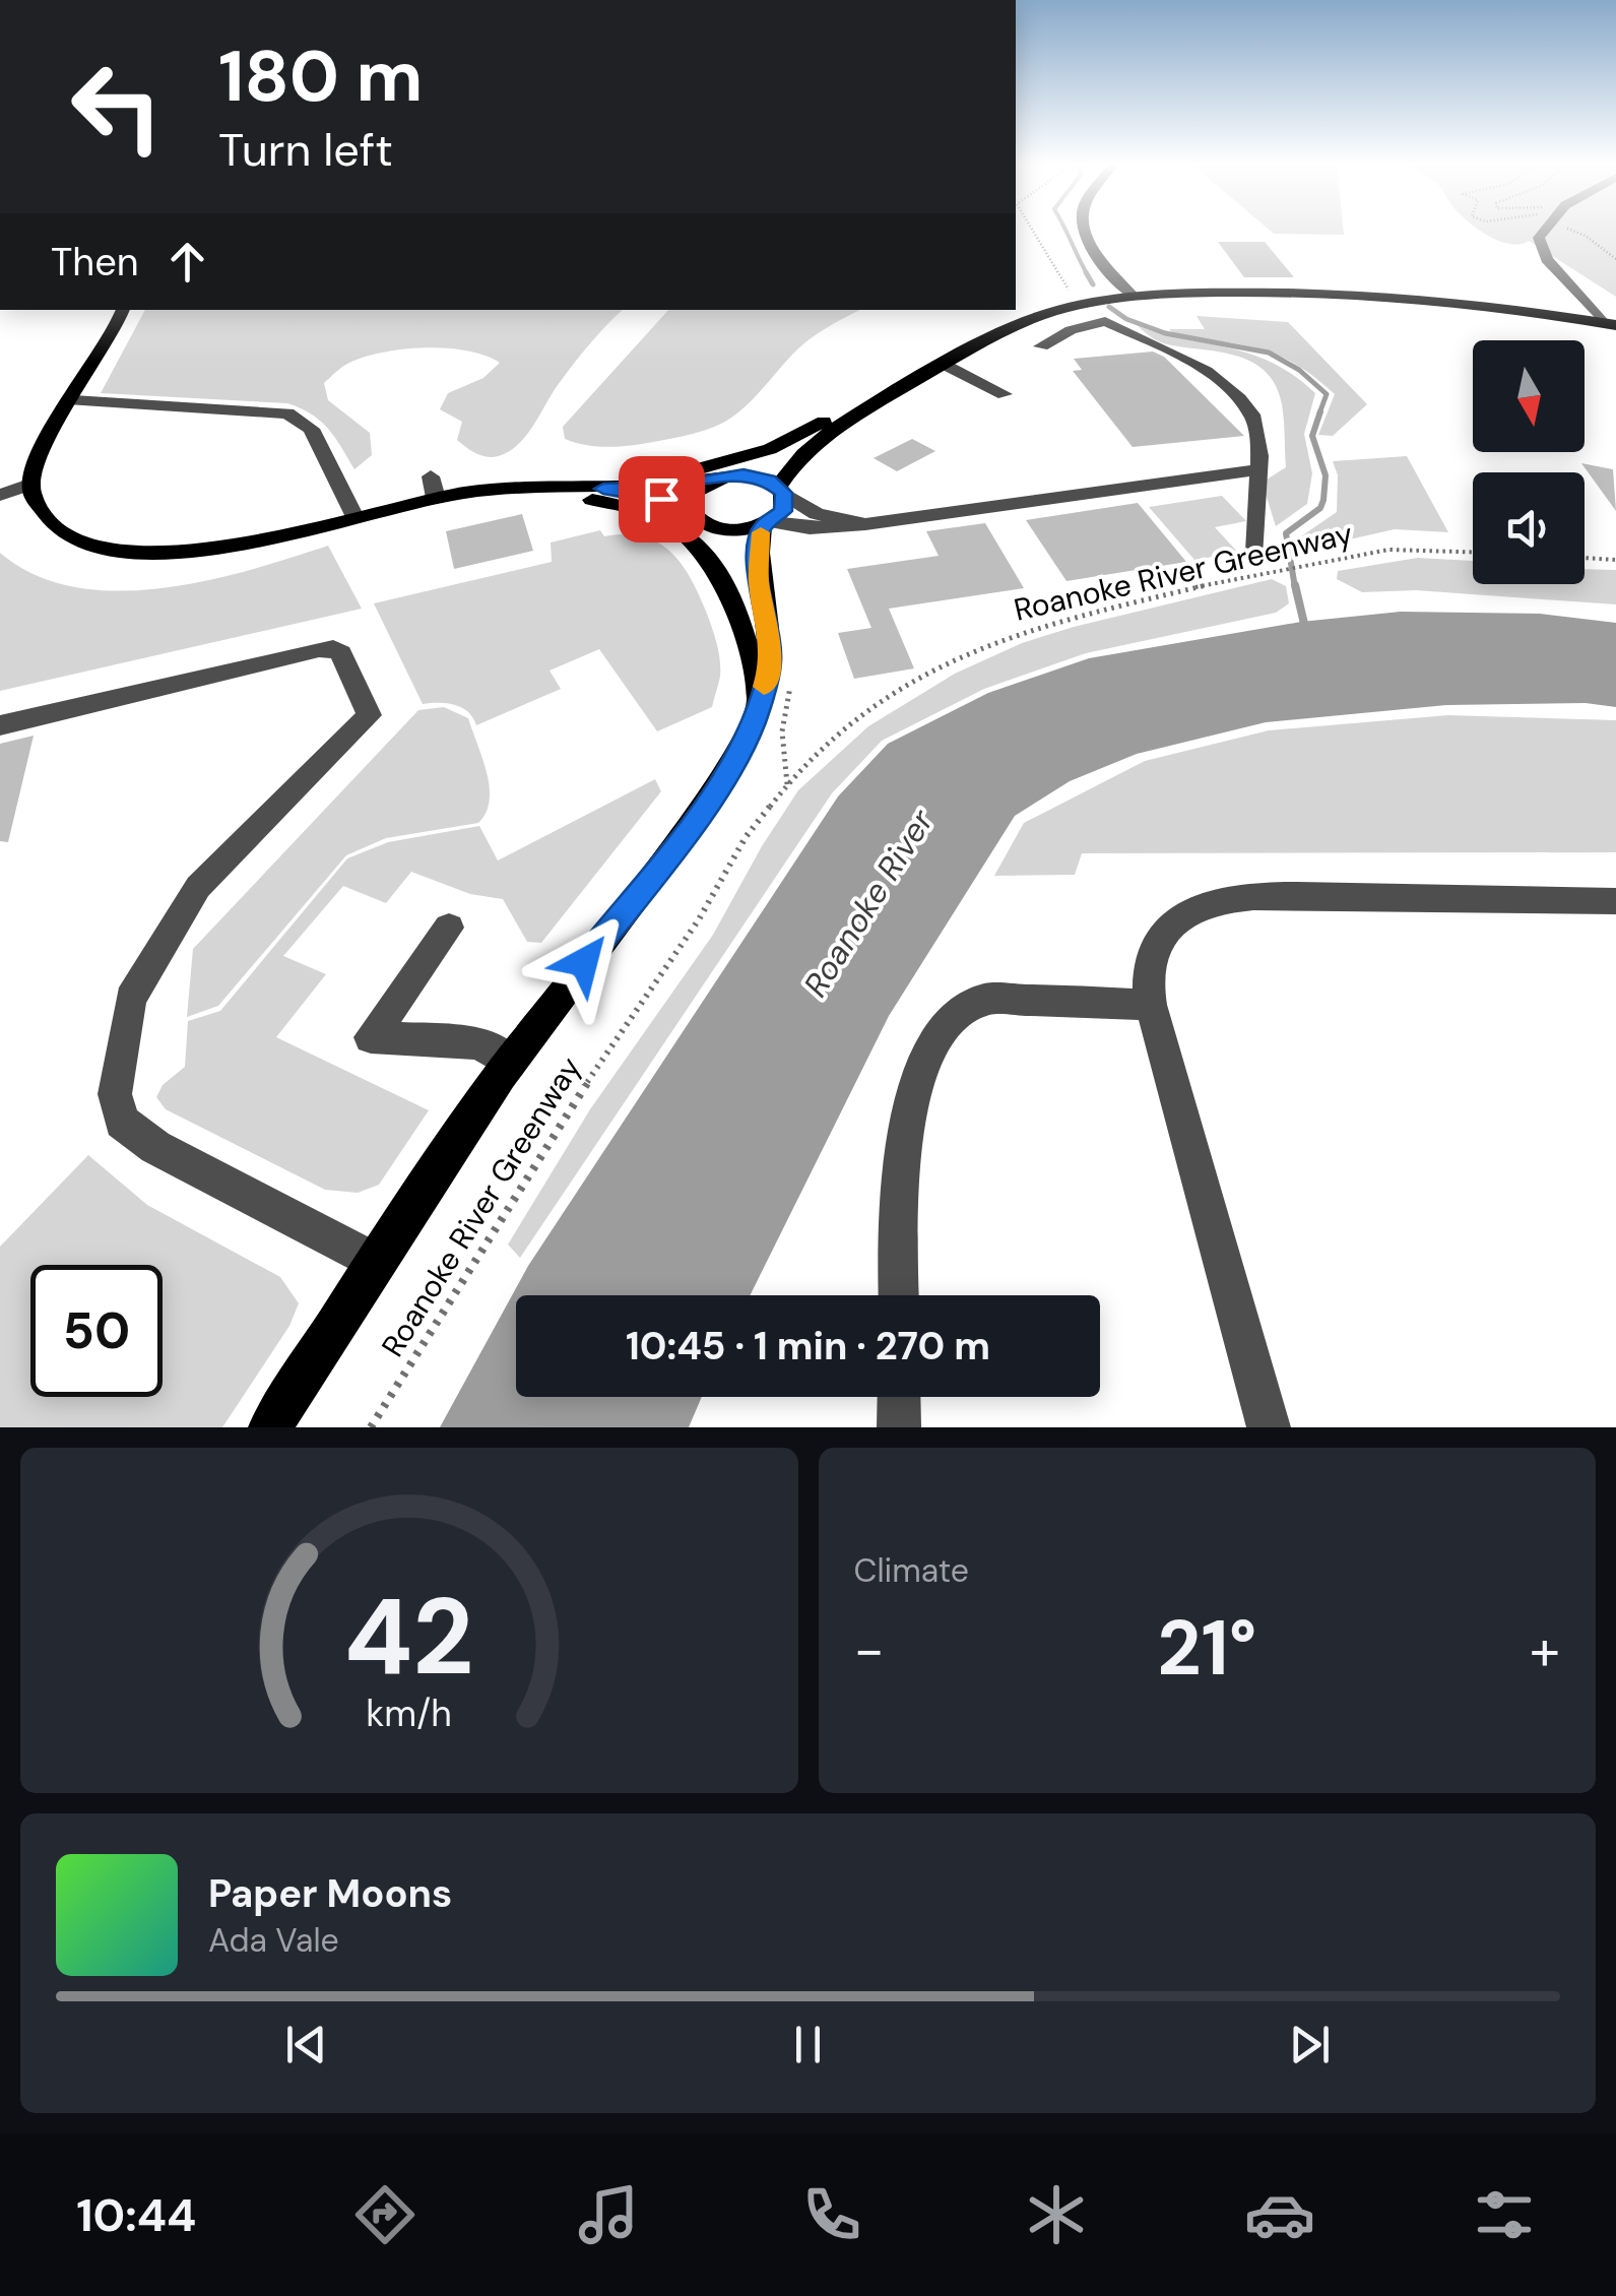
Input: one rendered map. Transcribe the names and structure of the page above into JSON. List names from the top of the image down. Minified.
{"streets":{"path":["Roanoke River Greenway"]},"water":["Roanoke River"],"north":"bottom","page":{"turn":["180 m","Turn left"],"then":"Then","limit":"50","trip":"10:45 · 1 min · 270 m","tile":"Climate","heat":["−","21°","+"],"song":["Paper Moons","Ada Vale"],"tabs":"10:44","gauge":["42","km/h"]}}
